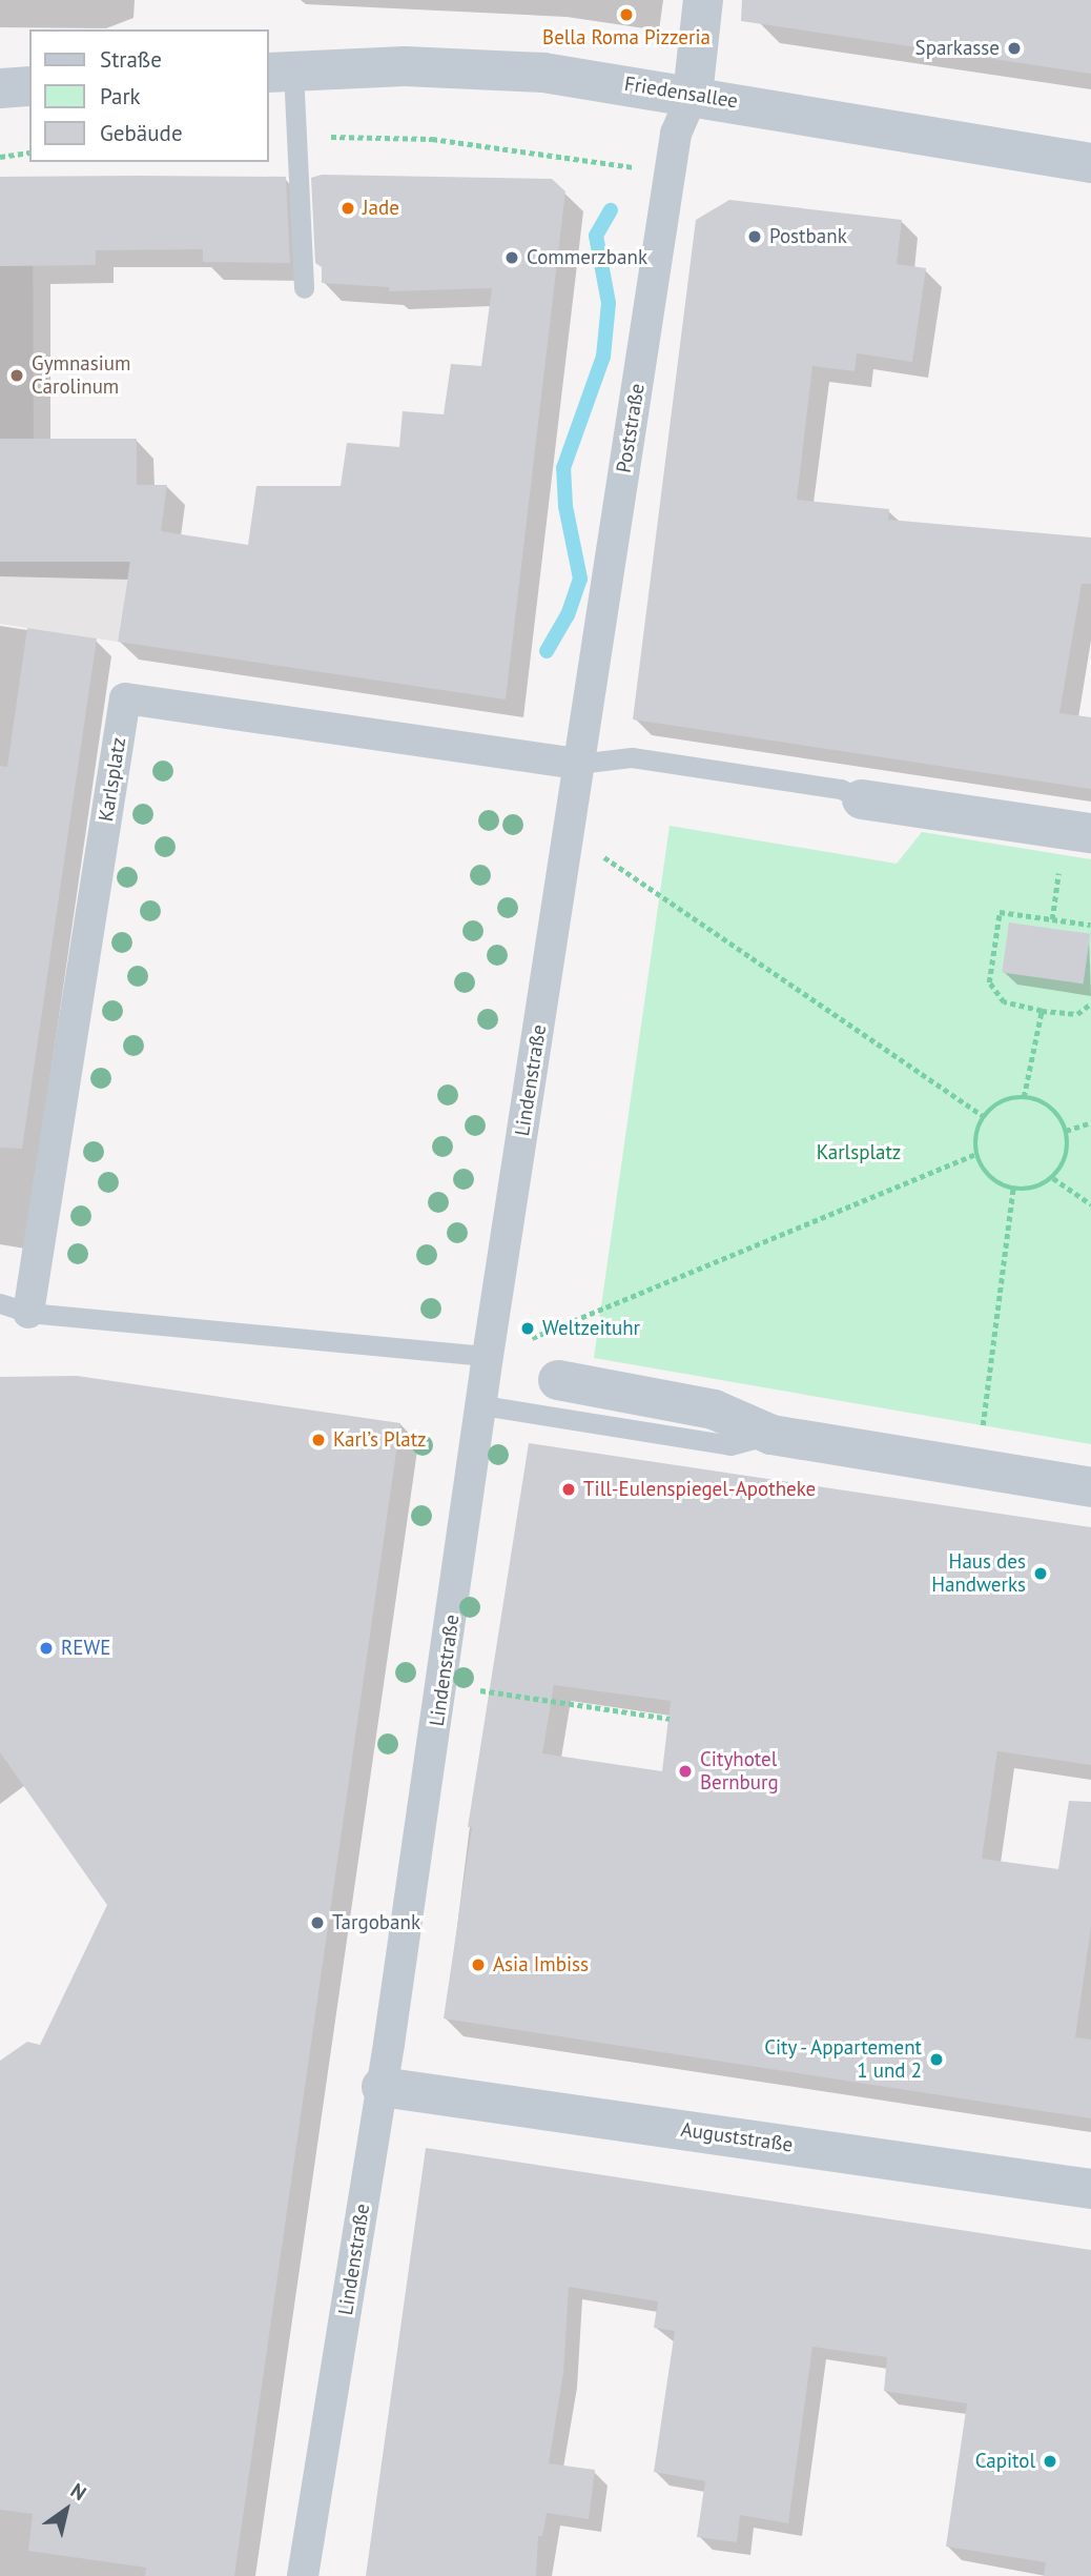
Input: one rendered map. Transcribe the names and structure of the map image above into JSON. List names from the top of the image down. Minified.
{"streets":{"street":["Friedensallee","Poststraße","Karlsplatz","Lindenstraße","Auguststraße"]},"crossings":[["Friedensallee","Poststraße"],["Poststraße","Karlsplatz"],["Poststraße","Lindenstraße"],["Karlsplatz","Lindenstraße"],["Lindenstraße","Auguststraße"]],"parks":["Karlsplatz"],"places":["Bella Roma Pizzeria","Sparkasse","Jade","Postbank","Commerzbank","Gymnasium Carolinum","Weltzeituhr","Karl’s Platz","Till-Eulenspiegel-Apotheke","Haus des Handwerks","REWE","Cityhotel Bernburg","Targobank","Asia Imbiss","City - Appartement 1 und 2","Capitol"],"legend":["Straße","Park","Gebäude"],"north":"top right"}
